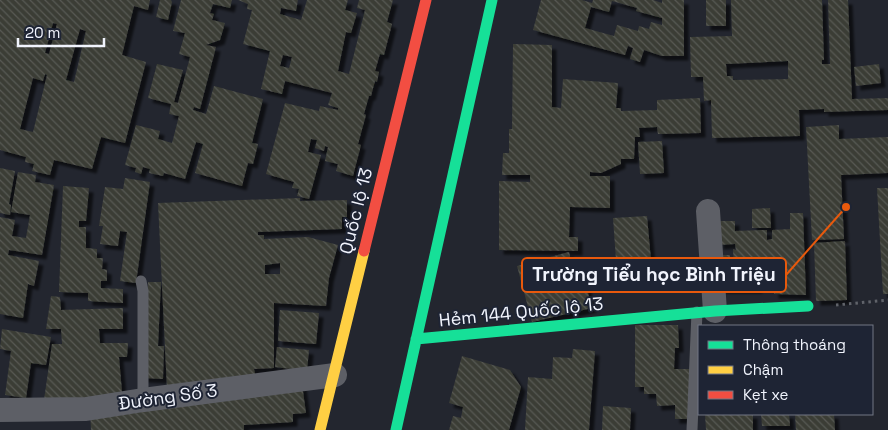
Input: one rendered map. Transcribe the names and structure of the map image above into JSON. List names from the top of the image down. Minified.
{"streets":{"main road":["Quốc lộ 13","Hẻm 144 Quốc lộ 13"],"street":["Đường Số 3"]},"crossings":[["Quốc lộ 13","Đường Số 3"]],"places":["Trường Tiểu học Bình Triệu"],"legend":["Thông thoáng","Chậm","Kẹt xe"],"scale_bar":"20 m"}
